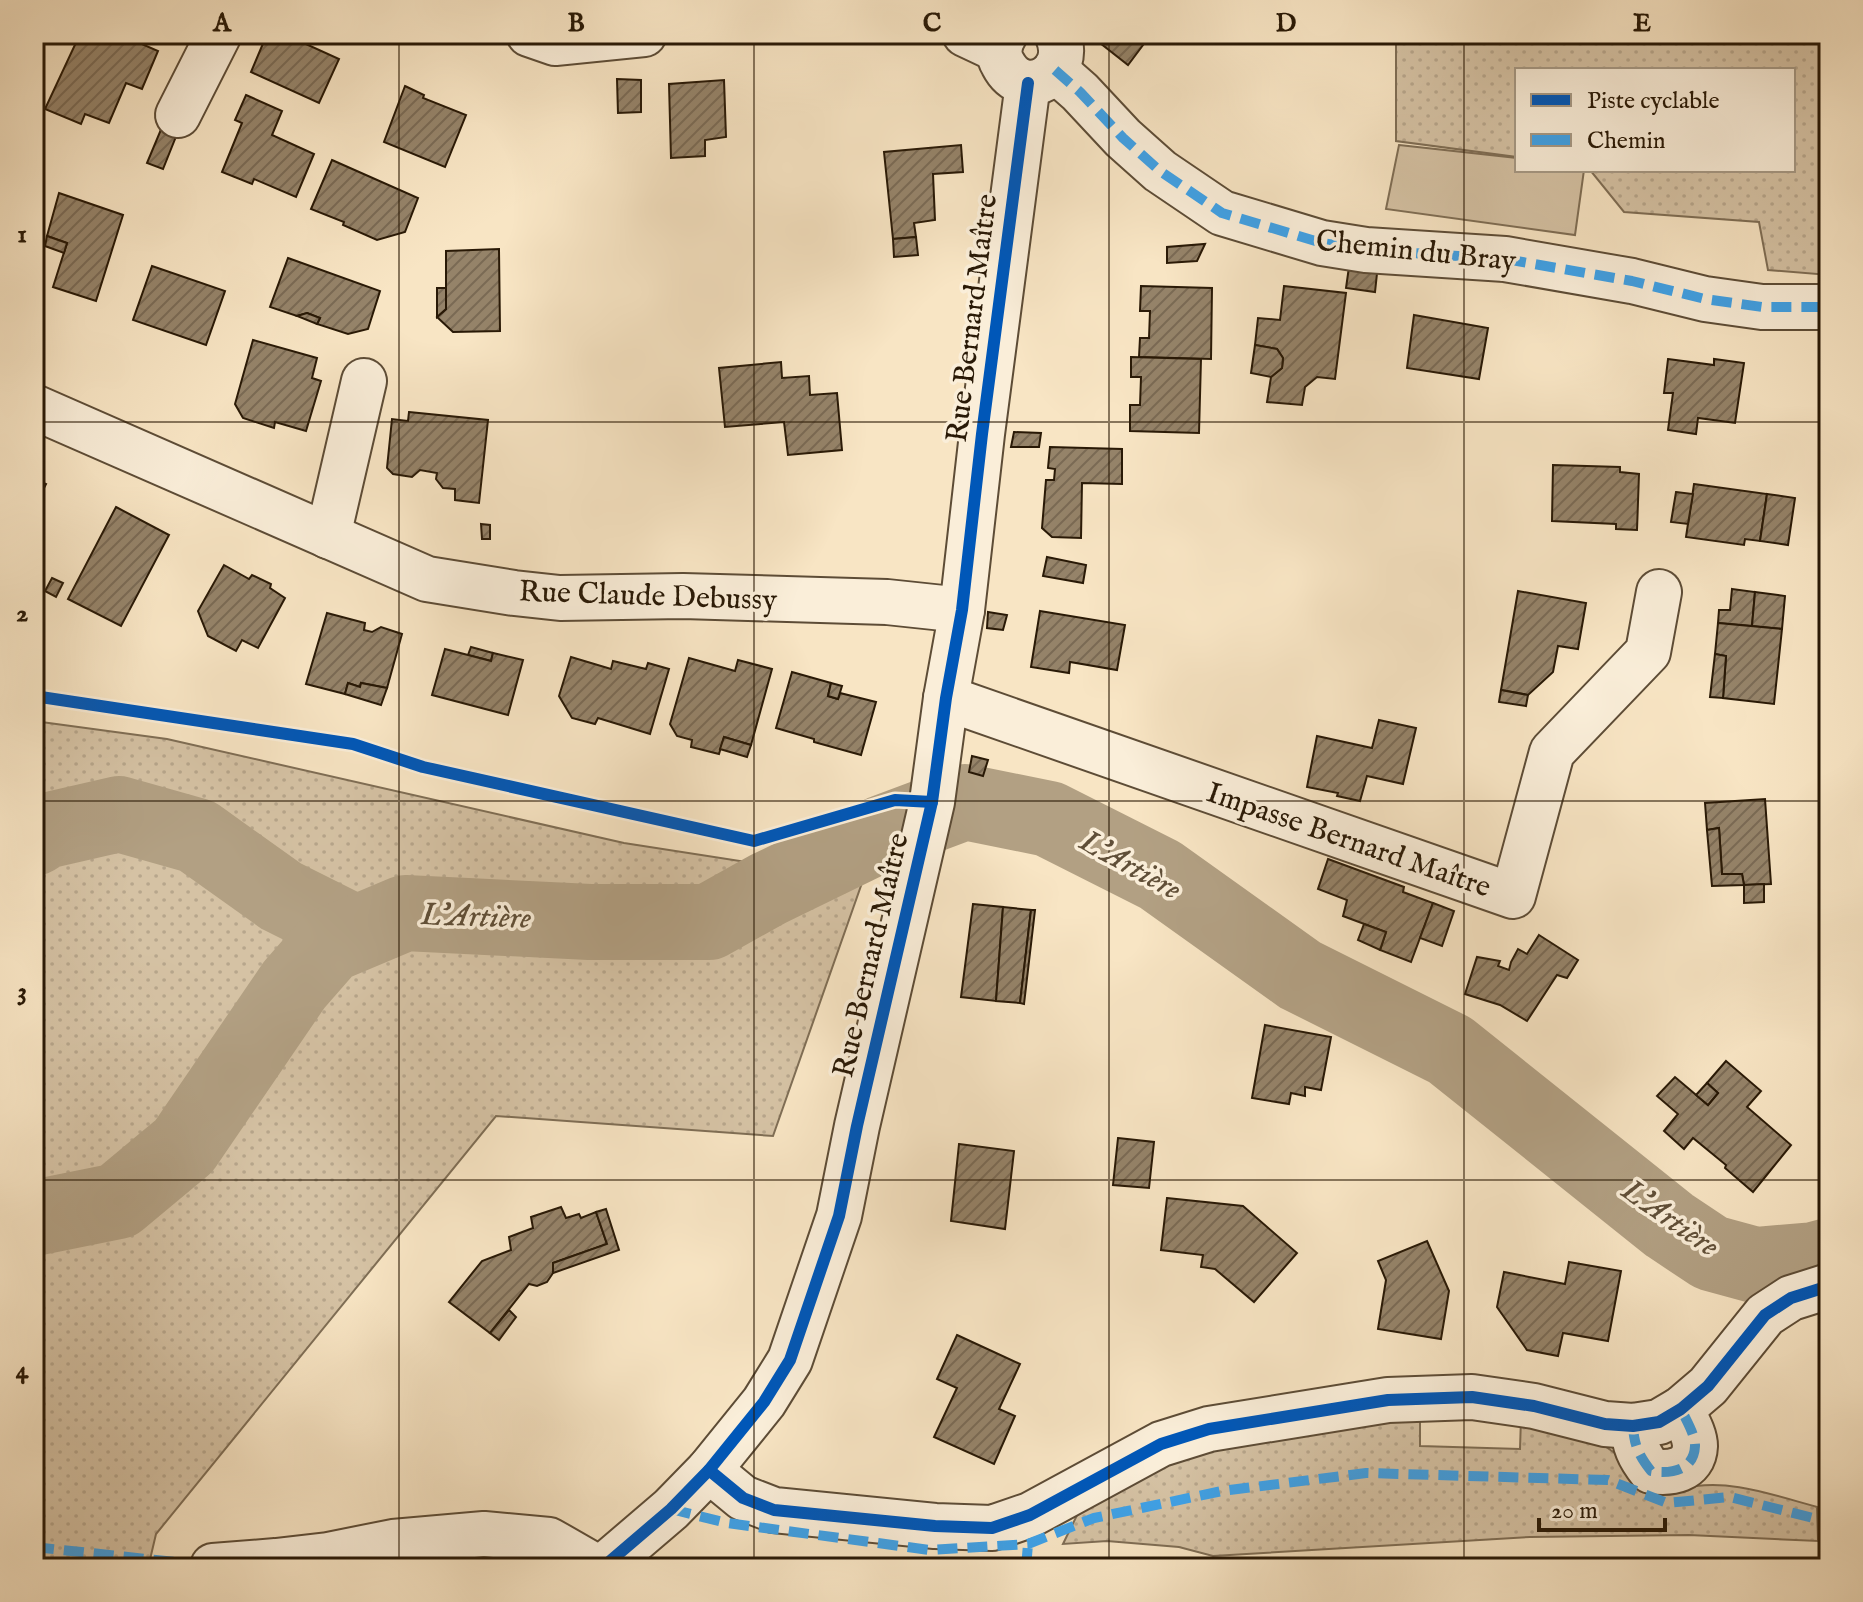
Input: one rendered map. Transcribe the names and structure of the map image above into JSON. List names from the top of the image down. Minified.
{"streets":{"street":["Chemin du Bray","Rue Bernard Maître","Rue Claude Debussy","Impasse Bernard Maître"]},"crossings":[["Chemin du Bray","Rue Bernard Maître"],["Rue Bernard Maître","Rue Claude Debussy"],["Rue Bernard Maître","Impasse Bernard Maître"]],"water":["L'Artière"],"legend":["Piste cyclable","Chemin"],"scale_bar":"20 m","grid":{"columns":["A","B","C","D","E"],"rows":["1","2","3","4"]}}
